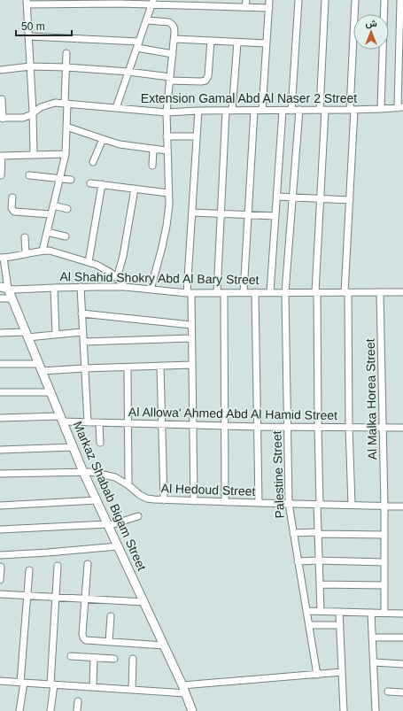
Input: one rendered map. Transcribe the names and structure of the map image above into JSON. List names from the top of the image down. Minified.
{"streets":{"main road":["Markaz Shabab Bigam Street"],"street":["Extension Gamal Abd Al Naser 2 Street","Al Shahid Shokry Abd Al Bary Street","Al Malka Horea Street","Al Allowa' Ahmed Abd Al Hamid Street","Palestine Street","Al Hedoud Street"]},"crossings":[["Extension Gamal Abd Al Naser 2 Street","Palestine Street"],["Al Shahid Shokry Abd Al Bary Street","Al Malka Horea Street"],["Al Shahid Shokry Abd Al Bary Street","Palestine Street"],["Al Shahid Shokry Abd Al Bary Street","Markaz Shabab Bigam Street"],["Al Malka Horea Street","Al Allowa' Ahmed Abd Al Hamid Street"],["Al Malka Horea Street","Al Hedoud Street"],["Al Allowa' Ahmed Abd Al Hamid Street","Palestine Street"],["Al Allowa' Ahmed Abd Al Hamid Street","Markaz Shabab Bigam Street"],["Palestine Street","Al Hedoud Street"],["Al Hedoud Street","Markaz Shabab Bigam Street"]],"scale_bar":"50 m","north":"top"}
